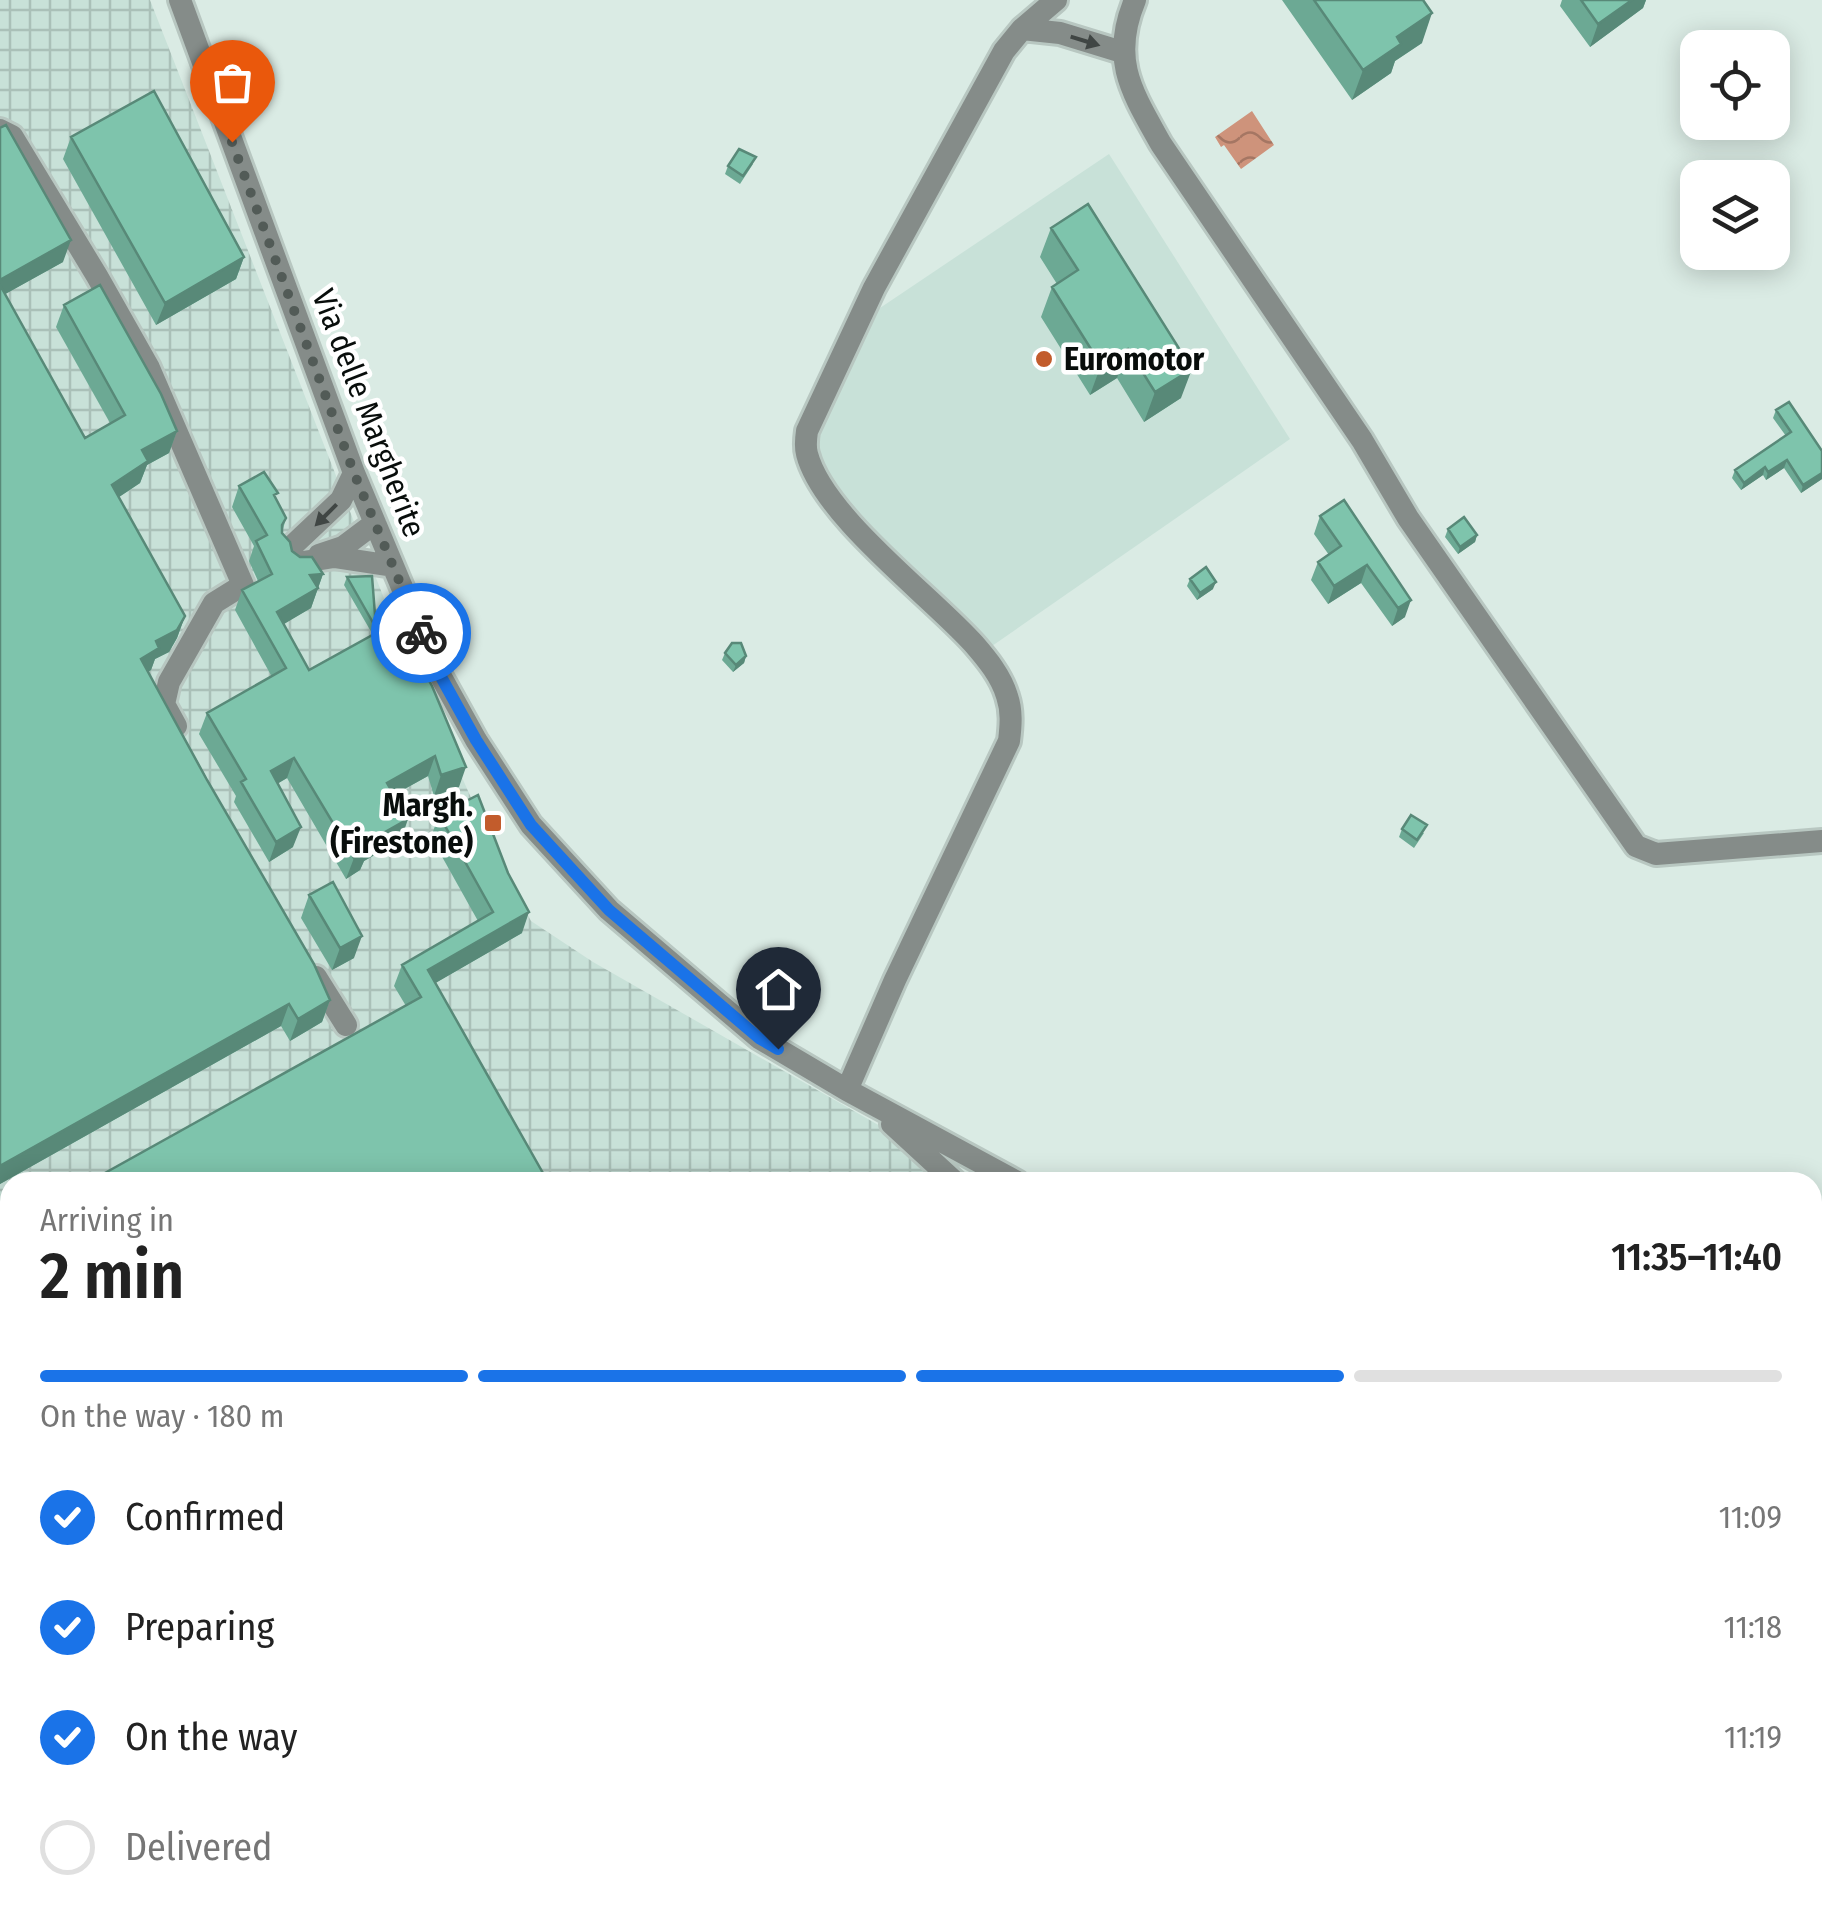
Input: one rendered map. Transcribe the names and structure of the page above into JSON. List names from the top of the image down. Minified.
{"streets":{"street":["Via delle Margherite"]},"places":{"other":["Euromotor"],"transit":["Margh. (Firestone)"]},"page":{"heading":["2 min","Arriving in","11:35–11:40"],"bar":"On the way · 180 m","list":[["Confirmed","11:09"],["Preparing","11:18"],["On the way","11:19"],"Delivered"]}}
